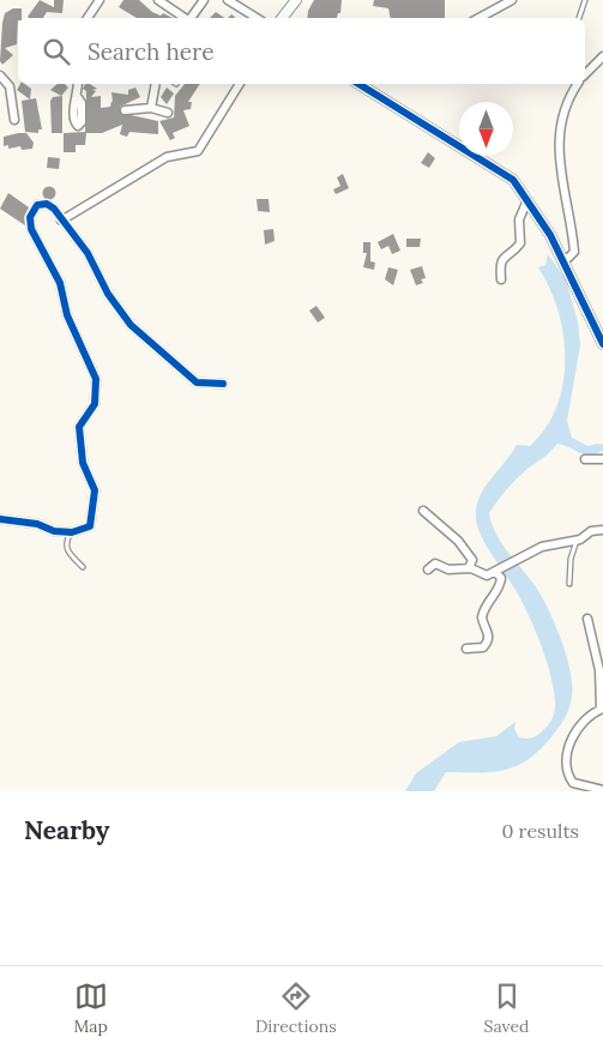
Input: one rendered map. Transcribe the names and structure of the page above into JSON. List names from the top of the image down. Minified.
{"north":"bottom","page":{"search":"Search here","heading":["Nearby","0 results"],"nav":["Map","Directions","Saved"]}}
